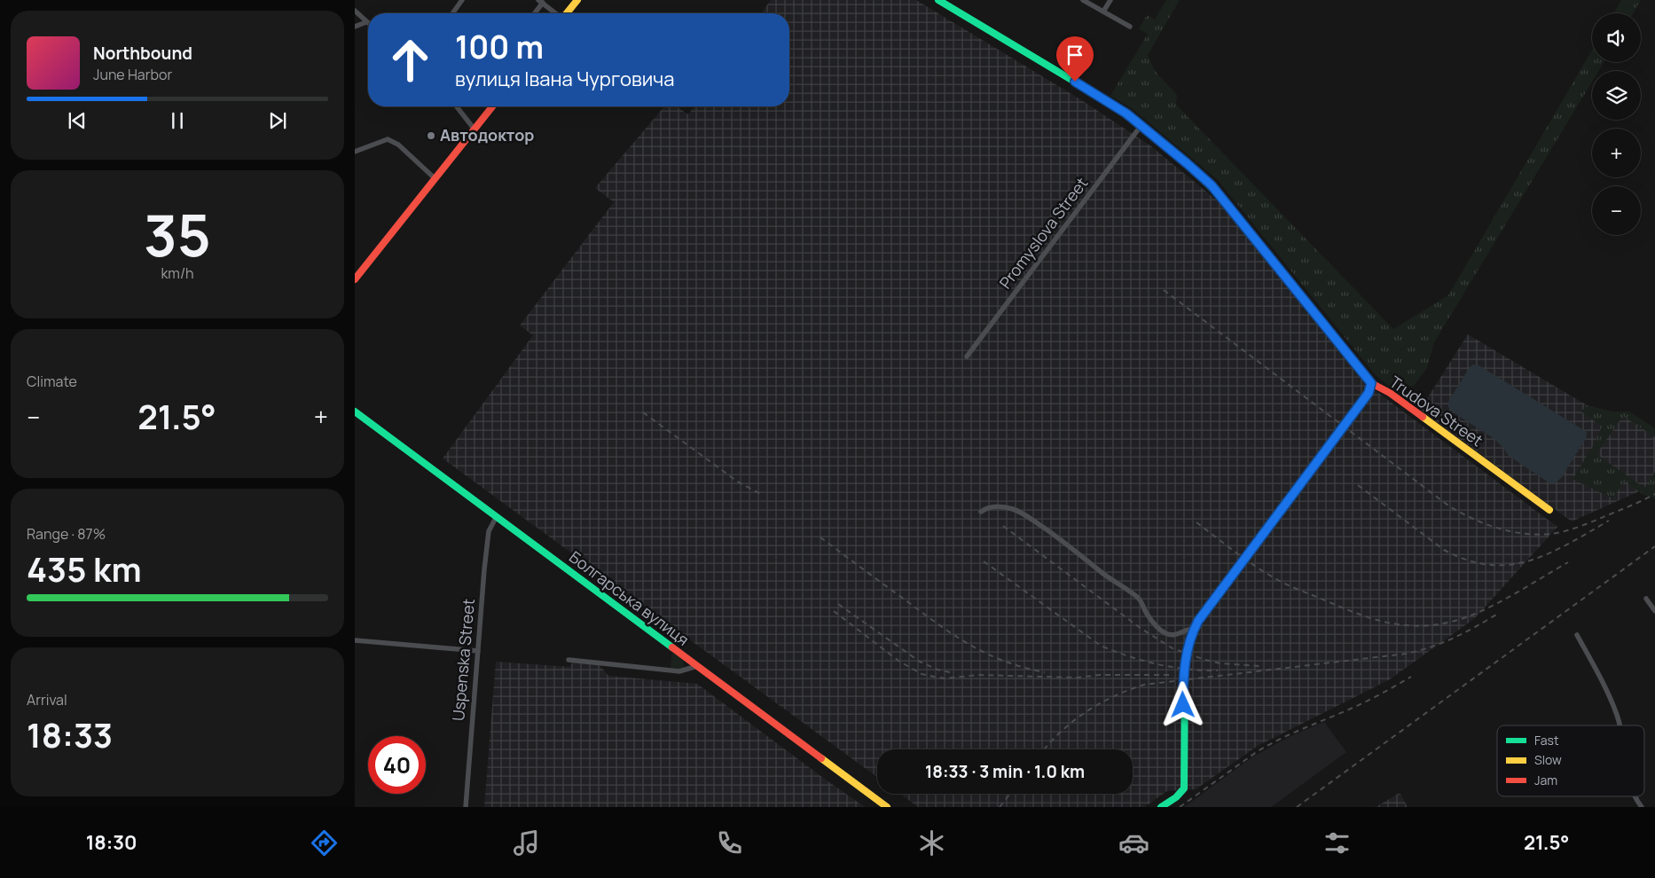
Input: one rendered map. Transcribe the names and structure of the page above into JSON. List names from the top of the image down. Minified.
{"streets":{"street":["Promyslova Street","Trudova Street","Болгарська вулиця","Uspenska Street"]},"crossings":[["Promyslova Street","Trudova Street"],["Болгарська вулиця","Uspenska Street"]],"places":["Автодоктор"],"legend":["Fast","Slow","Jam"],"page":{"map_buttons":["+","−"],"turn":["100 m","вулиця Івана Чурговича"],"song":["Northbound","June Harbor"],"tile":[["35","km/h"],"Climate",["Range · 87%","435 km"],["Arrival","18:33"]],"heat":["−","21.5°","+"],"limit":"40","trip":"18:33 · 3 min · 1.0 km","tabs":["18:30","21.5°"]}}
